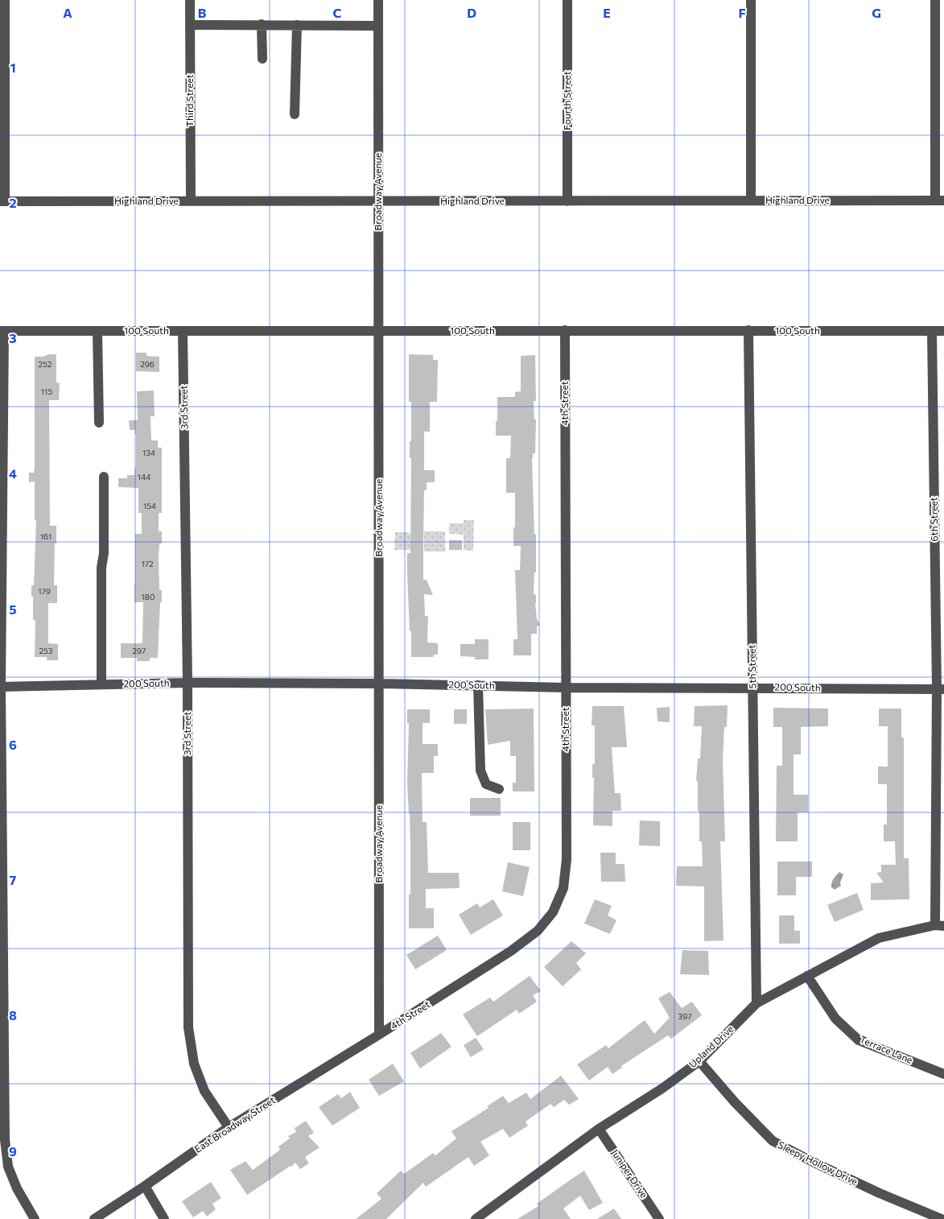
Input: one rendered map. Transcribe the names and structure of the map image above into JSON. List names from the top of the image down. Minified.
{"streets":{"street":["Third Street","Fourth Street","Broadway Avenue","Highland Drive","100 South","4th Street","3rd Street","6th Street","5th Street","200 South","Upland Drive","Terrace Lane","East Broadway Street","Sleepy Hollow Drive","Juniper Drive"]},"crossings":[["Third Street","Highland Drive"],["Fourth Street","Highland Drive"],["Broadway Avenue","Highland Drive"],["Broadway Avenue","100 South"],["Broadway Avenue","4th Street"],["Broadway Avenue","200 South"],["Broadway Avenue","East Broadway Street"],["100 South","4th Street"],["100 South","3rd Street"],["100 South","6th Street"],["100 South","5th Street"],["4th Street","200 South"],["4th Street","East Broadway Street"],["3rd Street","200 South"],["3rd Street","East Broadway Street"],["6th Street","200 South"],["6th Street","Upland Drive"],["5th Street","200 South"],["5th Street","Upland Drive"],["Upland Drive","Terrace Lane"],["Upland Drive","Sleepy Hollow Drive"],["Upland Drive","Juniper Drive"]],"house_numbers":["252","296","115","134","144","154","161","172","179","180","253","297","397"],"grid":{"columns":["A","B","C","D","E","F","G"],"rows":["1","2","3","4","5","6","7","8","9"]}}
